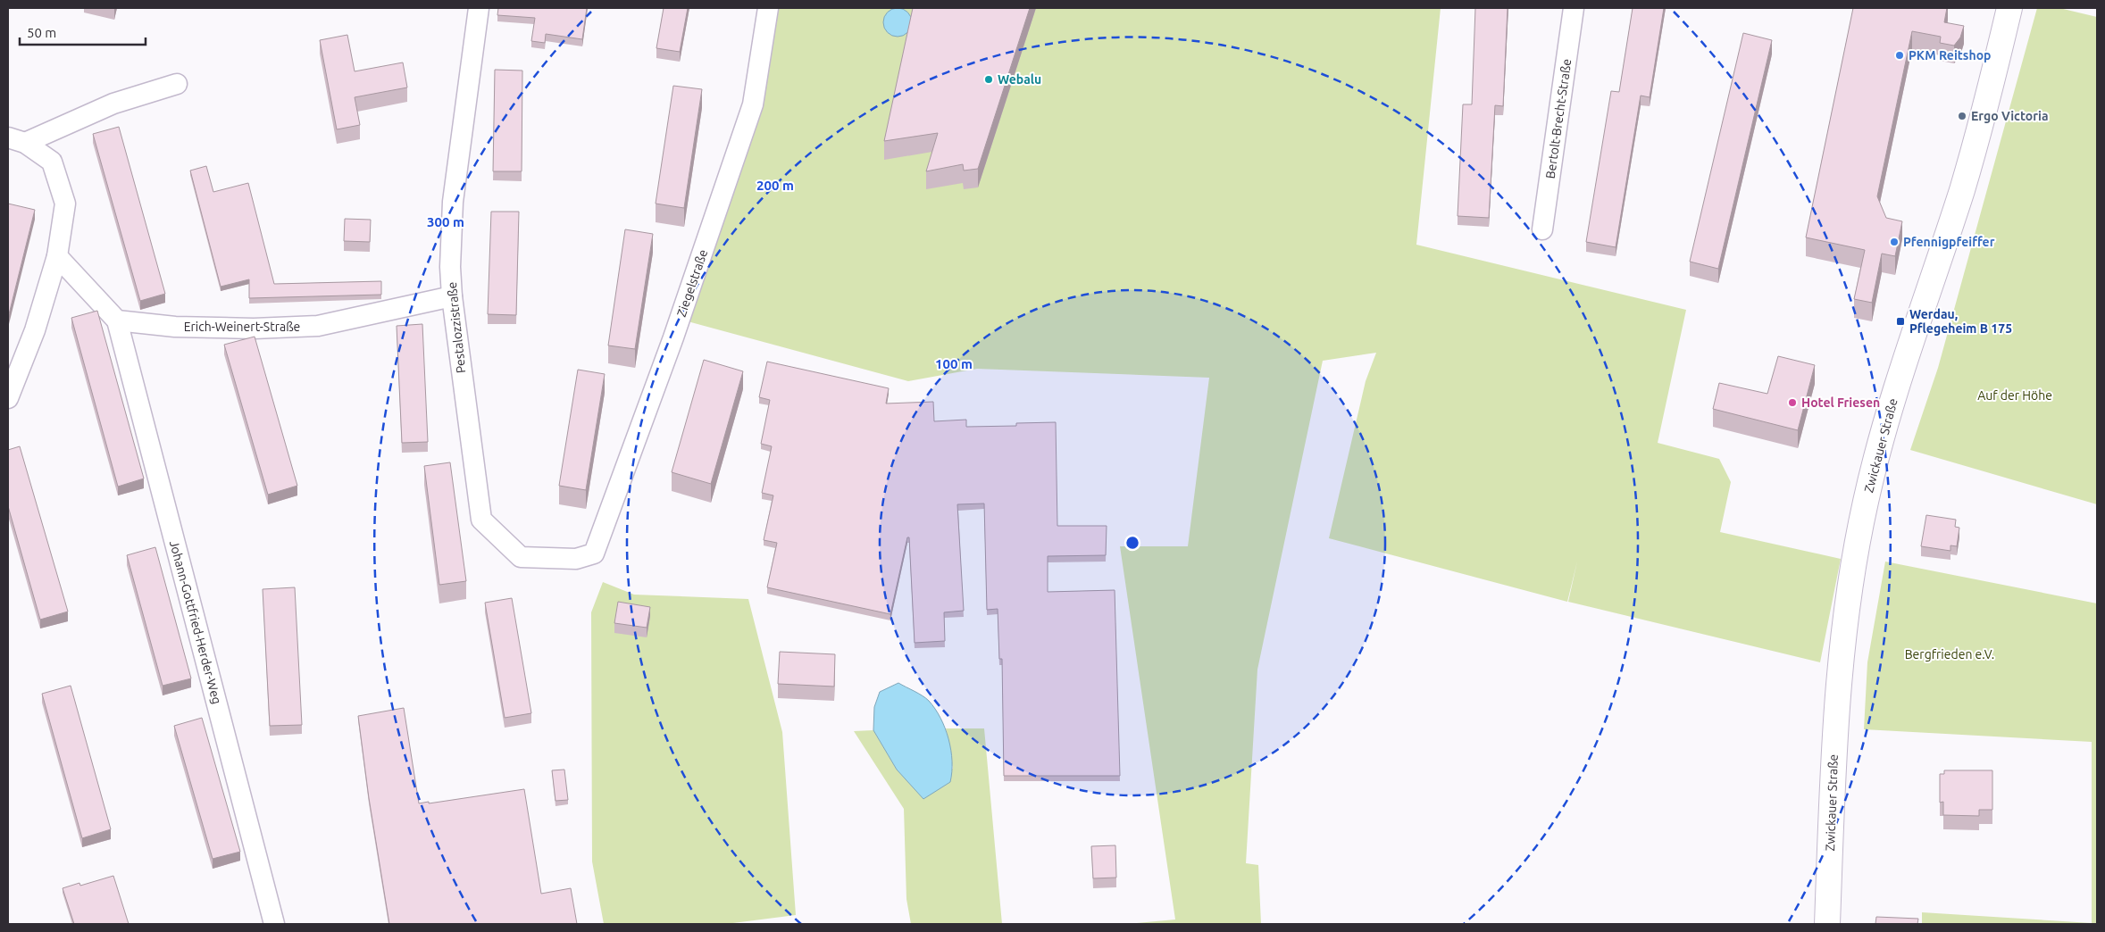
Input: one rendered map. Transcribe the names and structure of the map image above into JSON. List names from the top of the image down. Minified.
{"streets":{"main road":["Zwickauer Straße"],"street":["Bertolt-Brecht-Straße","Ziegelstraße","Erich-Weinert-Straße","Pestalozzistraße","Johann-Gottfried-Herder-Weg"]},"crossings":[["Ziegelstraße","Pestalozzistraße"],["Erich-Weinert-Straße","Pestalozzistraße"],["Erich-Weinert-Straße","Johann-Gottfried-Herder-Weg"]],"parks":["Auf der Höhe","Bergfrieden e.V."],"places":{"other":["PKM Reitshop","Webalu","Ergo Victoria","Pfennigpfeiffer","Hotel Friesen"],"transit":["Werdau, Pflegeheim B 175"]},"scale_bar":"50 m","rings":["200 m","300 m","100 m"]}
